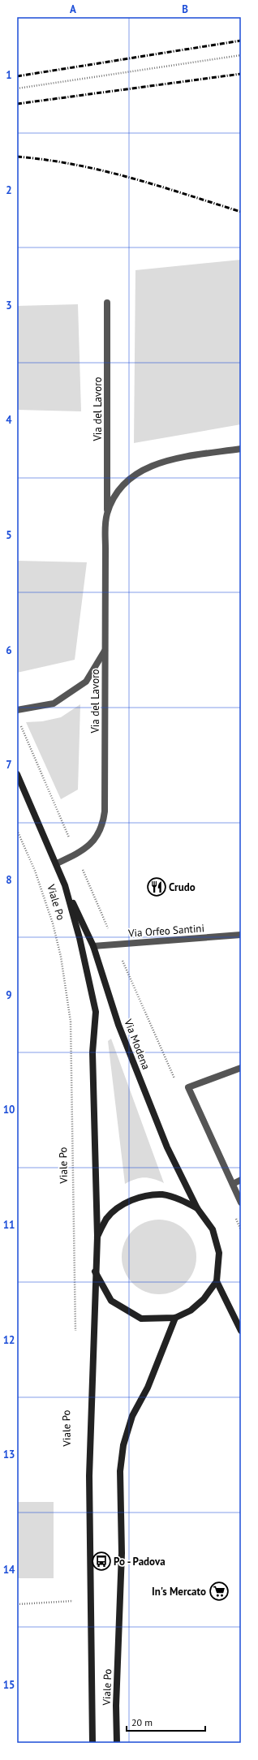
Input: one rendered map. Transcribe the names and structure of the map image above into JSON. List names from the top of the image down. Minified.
{"streets":{"main road":["Viale Po","Via Modena"],"street":["Via del Lavoro","Via Orfeo Santini"]},"crossings":[["Via del Lavoro","Viale Po"],["Viale Po","Via Modena"],["Via Orfeo Santini","Via Modena"]],"places":{"restaurant":["Crudo"],"bus stop":["Po - Padova"],"supermarket":["In's Mercato"]},"scale_bar":"20 m","grid":{"columns":["A","B"],"rows":["1","2","3","4","5","6","7","8","9","10","11","12","13","14","15"]}}
